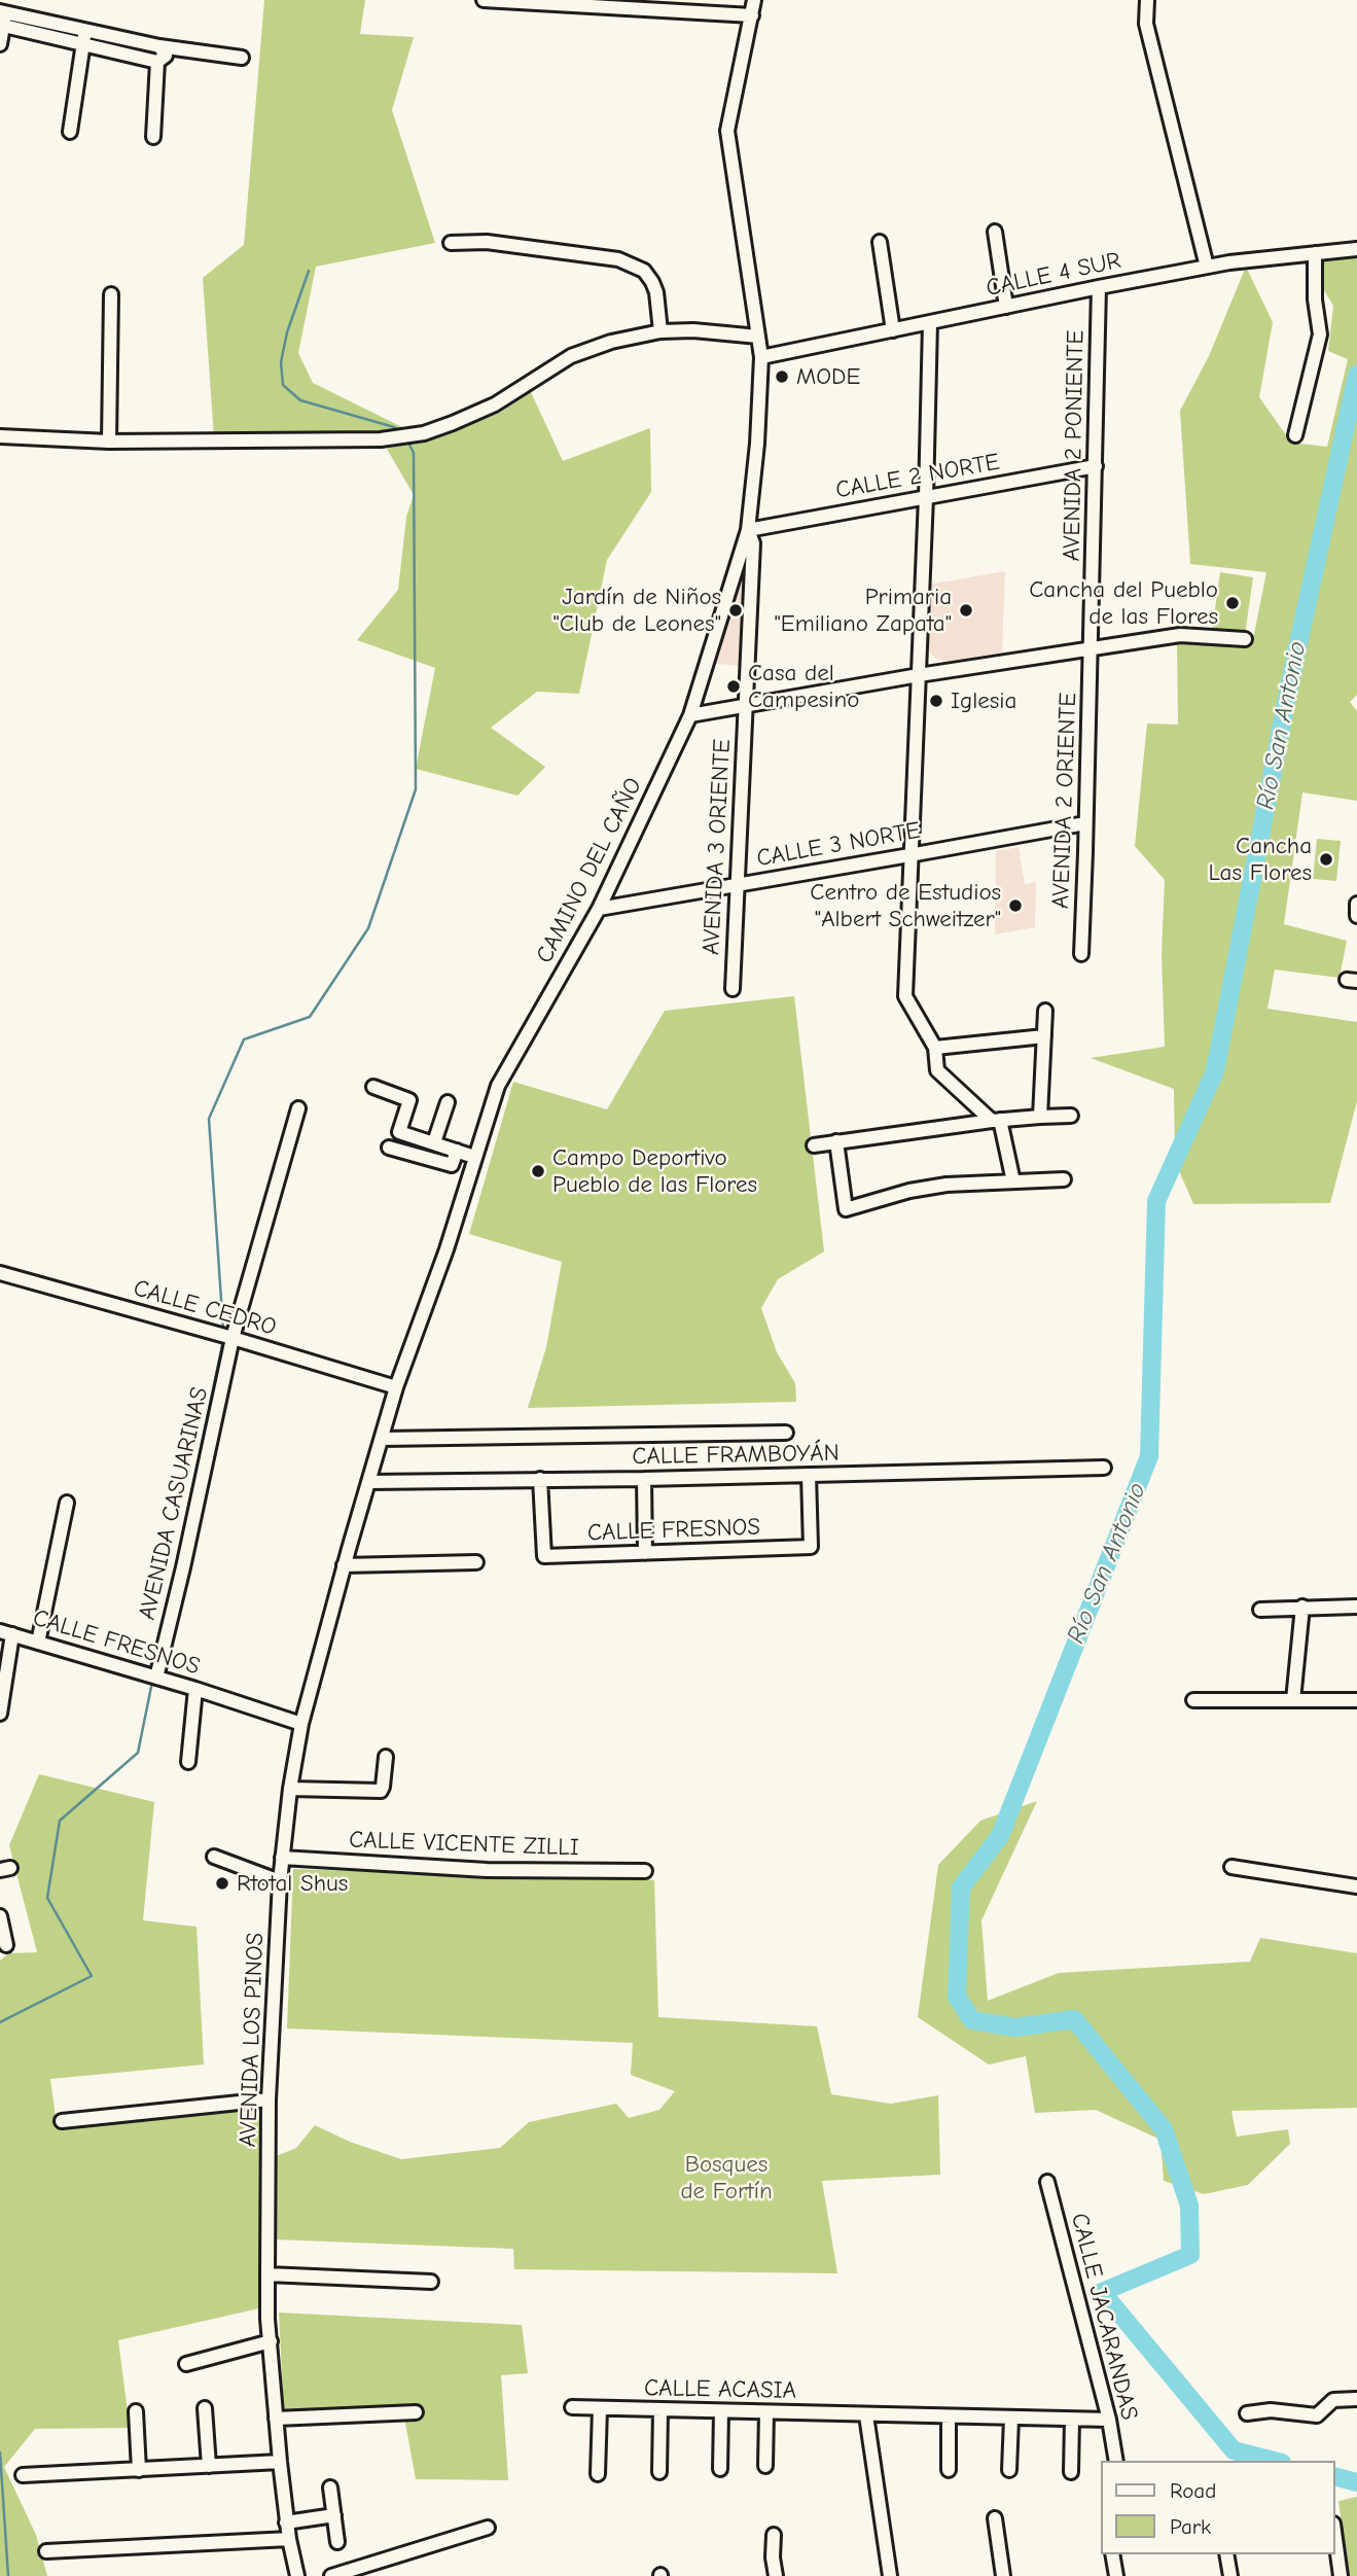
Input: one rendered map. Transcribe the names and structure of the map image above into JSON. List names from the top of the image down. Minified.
{"streets":{"street":["CALLE 4 SUR","AVENIDA 2 PONIENTE","CALLE 2 NORTE","AVENIDA 2 ORIENTE","CALLE 3 NORTE","AVENIDA 3 ORIENTE","CAMINO DEL CAÑO","CALLE CEDRO","CALLE FRAMBOYÁN","AVENIDA CASUARINAS","CALLE FRESNOS","CALLE VICENTE ZILLI","AVENIDA LOS PINOS","CALLE JACARANDAS","CALLE ACASIA"]},"crossings":[["CALLE 4 SUR","AVENIDA 2 PONIENTE"],["CALLE 4 SUR","CAMINO DEL CAÑO"],["AVENIDA 2 PONIENTE","CALLE 2 NORTE"],["AVENIDA 2 PONIENTE","AVENIDA 2 ORIENTE"],["CALLE 2 NORTE","AVENIDA 3 ORIENTE"],["CALLE 2 NORTE","CAMINO DEL CAÑO"],["AVENIDA 2 ORIENTE","CALLE 3 NORTE"],["CALLE 3 NORTE","AVENIDA 3 ORIENTE"],["CALLE 3 NORTE","CAMINO DEL CAÑO"],["AVENIDA 3 ORIENTE","CAMINO DEL CAÑO"],["CAMINO DEL CAÑO","CALLE CEDRO"],["CAMINO DEL CAÑO","AVENIDA LOS PINOS"],["CALLE CEDRO","AVENIDA CASUARINAS"],["CALLE CEDRO","AVENIDA LOS PINOS"],["CALLE FRAMBOYÁN","CALLE FRESNOS"],["CALLE FRAMBOYÁN","AVENIDA LOS PINOS"],["AVENIDA CASUARINAS","CALLE FRESNOS"],["CALLE FRESNOS","AVENIDA LOS PINOS"],["CALLE VICENTE ZILLI","AVENIDA LOS PINOS"],["CALLE JACARANDAS","CALLE ACASIA"]],"water":["Río San Antonio"],"parks":["Bosques de Fortín"],"places":["MODE","Cancha del Pueblo de las Flores","Jardín de Niños \"Club de Leones\"","Primaria \"Emiliano Zapata\"","Casa del Campesino","Iglesia","Cancha Las Flores","Centro de Estudios \"Albert Schweitzer\"","Campo Deportivo Pueblo de las Flores","Rtotal Shus"],"legend":["Road","Park"]}
